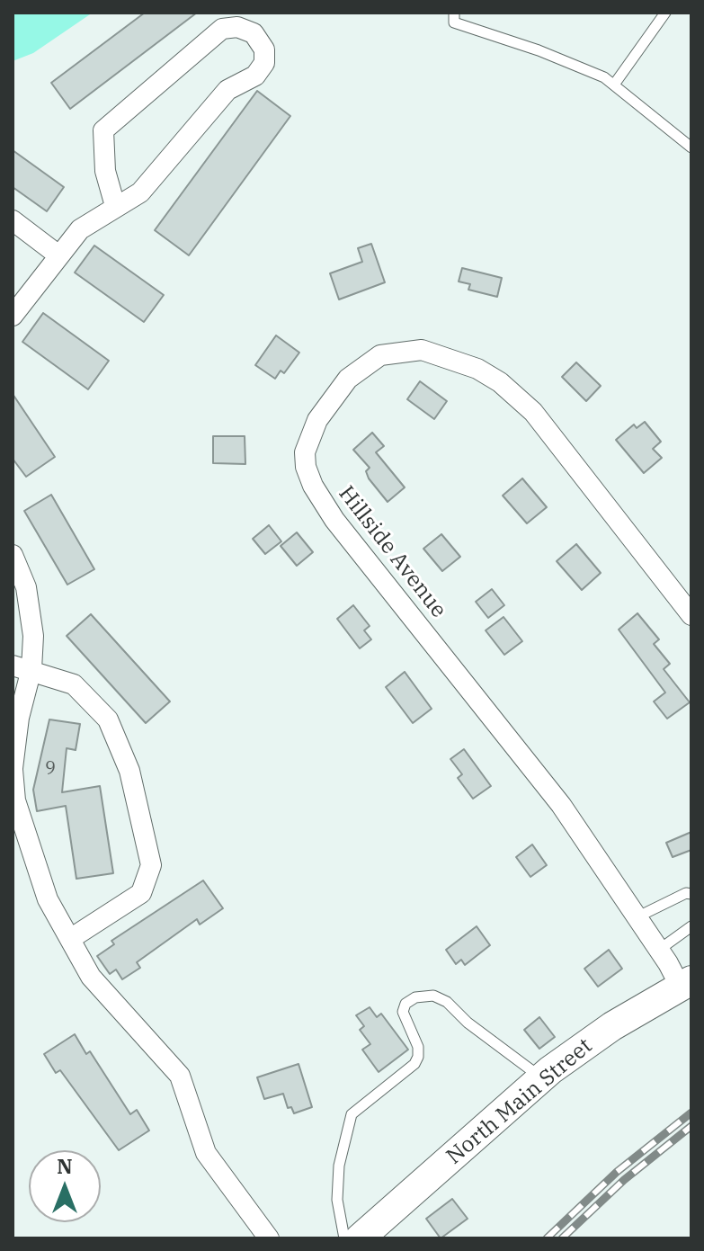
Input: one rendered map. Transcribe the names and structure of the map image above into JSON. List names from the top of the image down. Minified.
{"streets":{"main road":["North Main Street"],"street":["Hillside Avenue"]},"crossings":[["Hillside Avenue","North Main Street"]],"house_numbers":["9"],"north":"top"}
